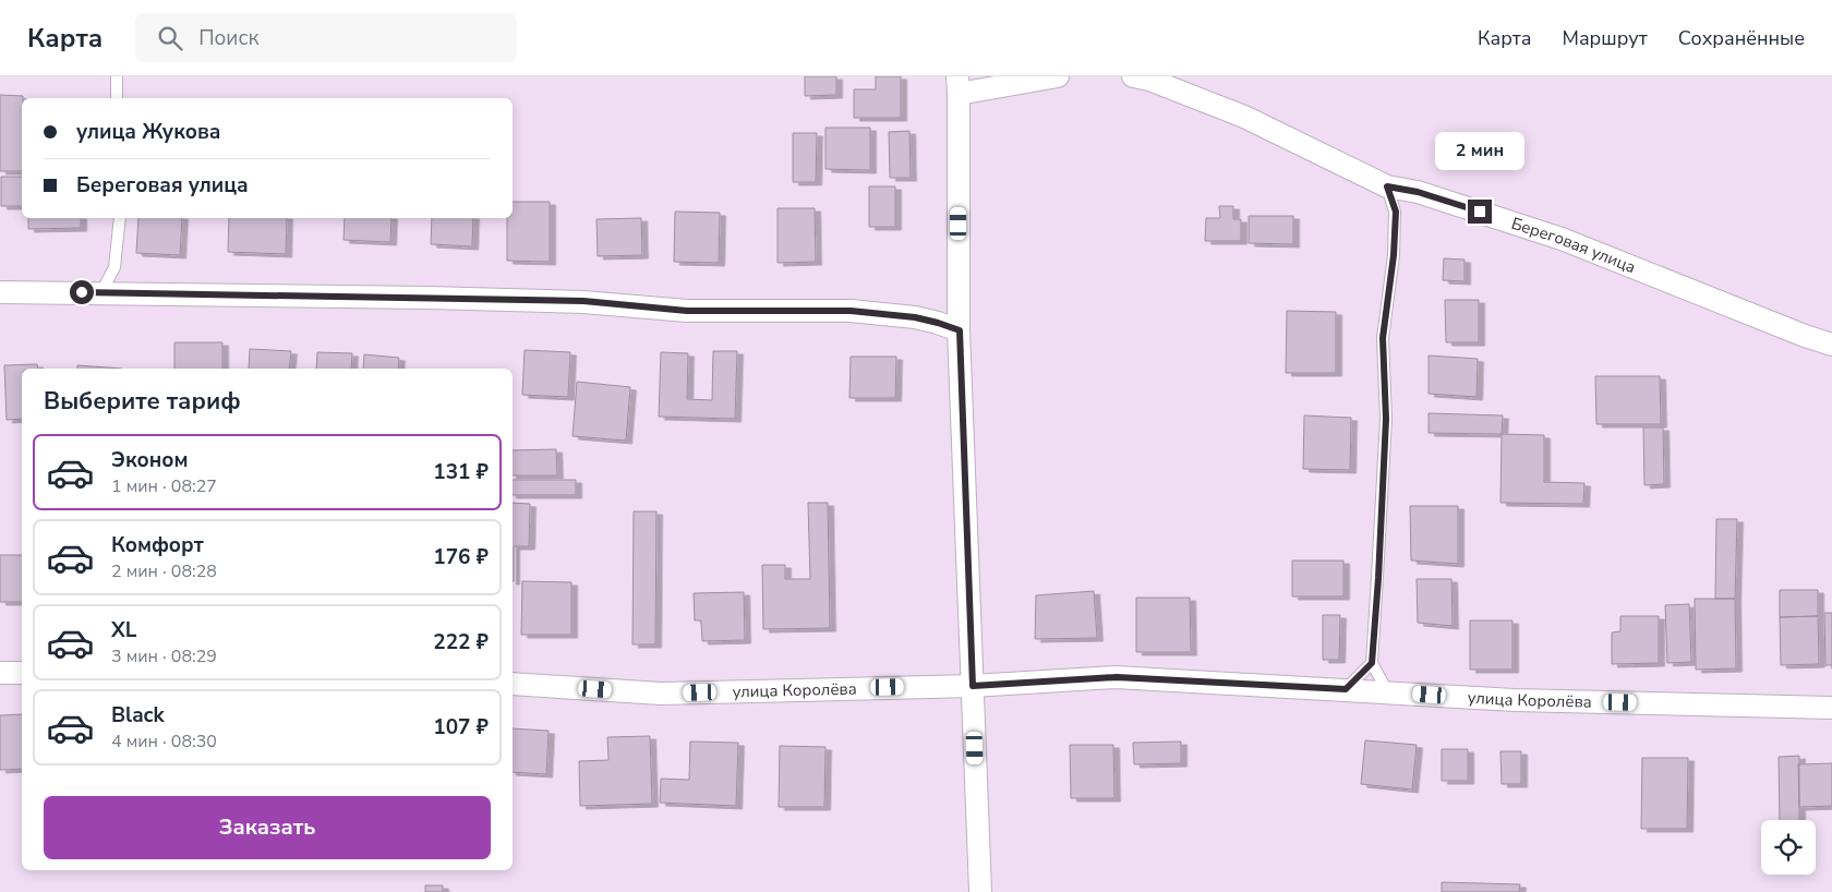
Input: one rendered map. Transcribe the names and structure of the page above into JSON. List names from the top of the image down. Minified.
{"streets":{"street":["Береговая улица","улица Королёва"]},"page":{"header":"Карта","search":"Поиск","nav":["Карта","Маршрут","Сохранённые"],"banner":["улица Жукова","Береговая улица"],"bubble":"2 мин","heading":"Выберите тариф","list":[{"name":"Эконом","note":"1 мин · 08:27","value":"131 ₽"},{"name":"Комфорт","note":"2 мин · 08:28","value":"176 ₽"},{"name":"XL","note":"3 мин · 08:29","value":"222 ₽"},{"name":"Black","note":"4 мин · 08:30","value":"107 ₽"}],"buttons":"Заказать"}}
